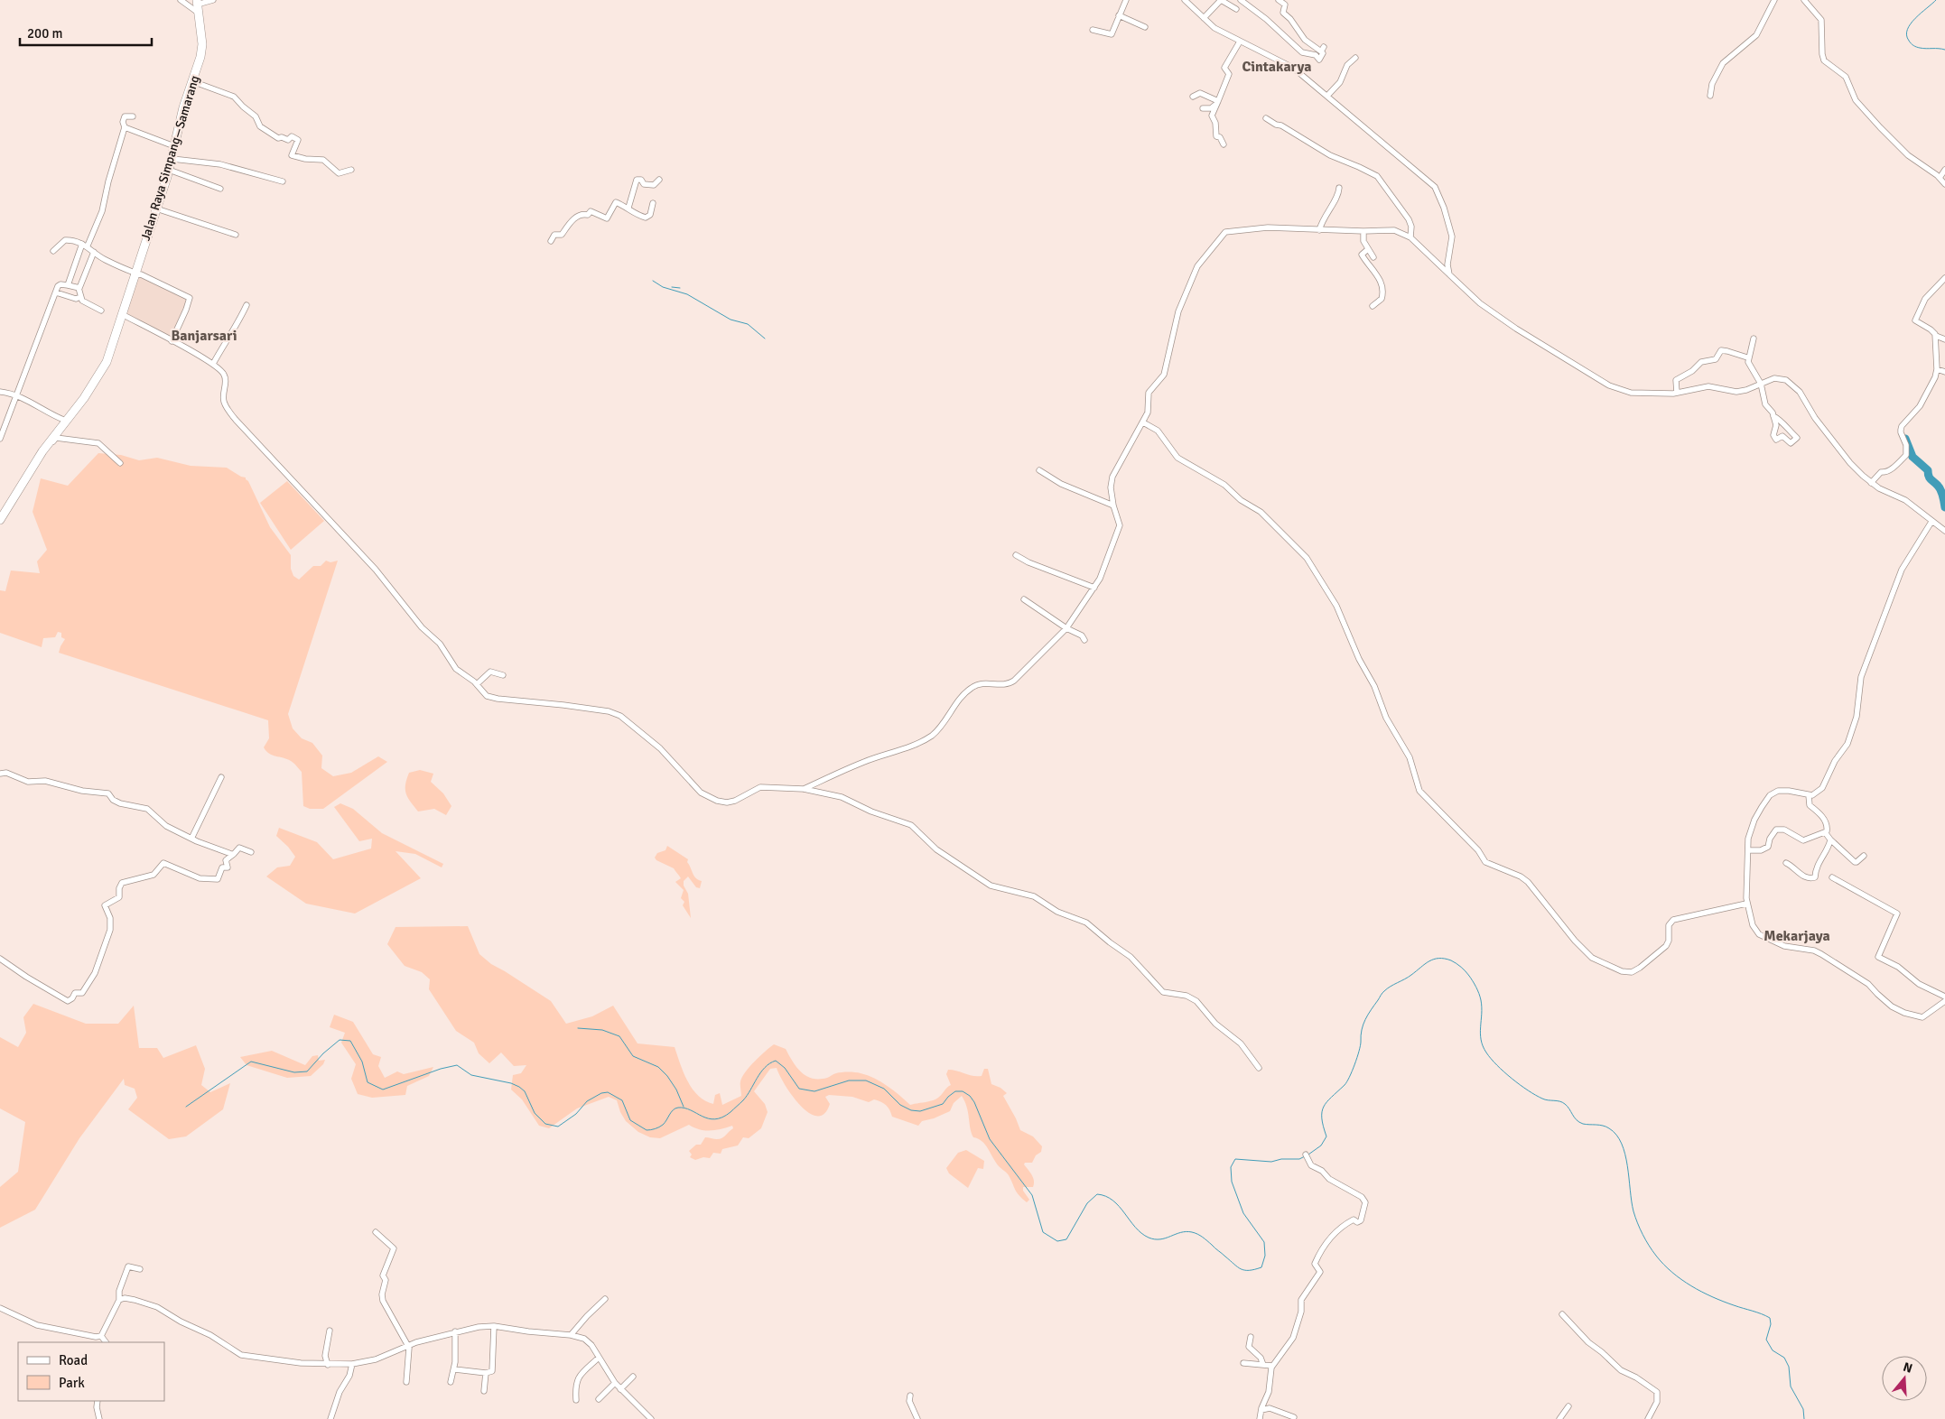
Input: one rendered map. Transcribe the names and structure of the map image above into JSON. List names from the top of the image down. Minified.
{"streets":{"main road":["Jalan Raya Simpang—Samarang"]},"districts":["Cintakarya","Banjarsari","Mekarjaya"],"legend":["Road","Park"],"scale_bar":"200 m","north":"top"}
